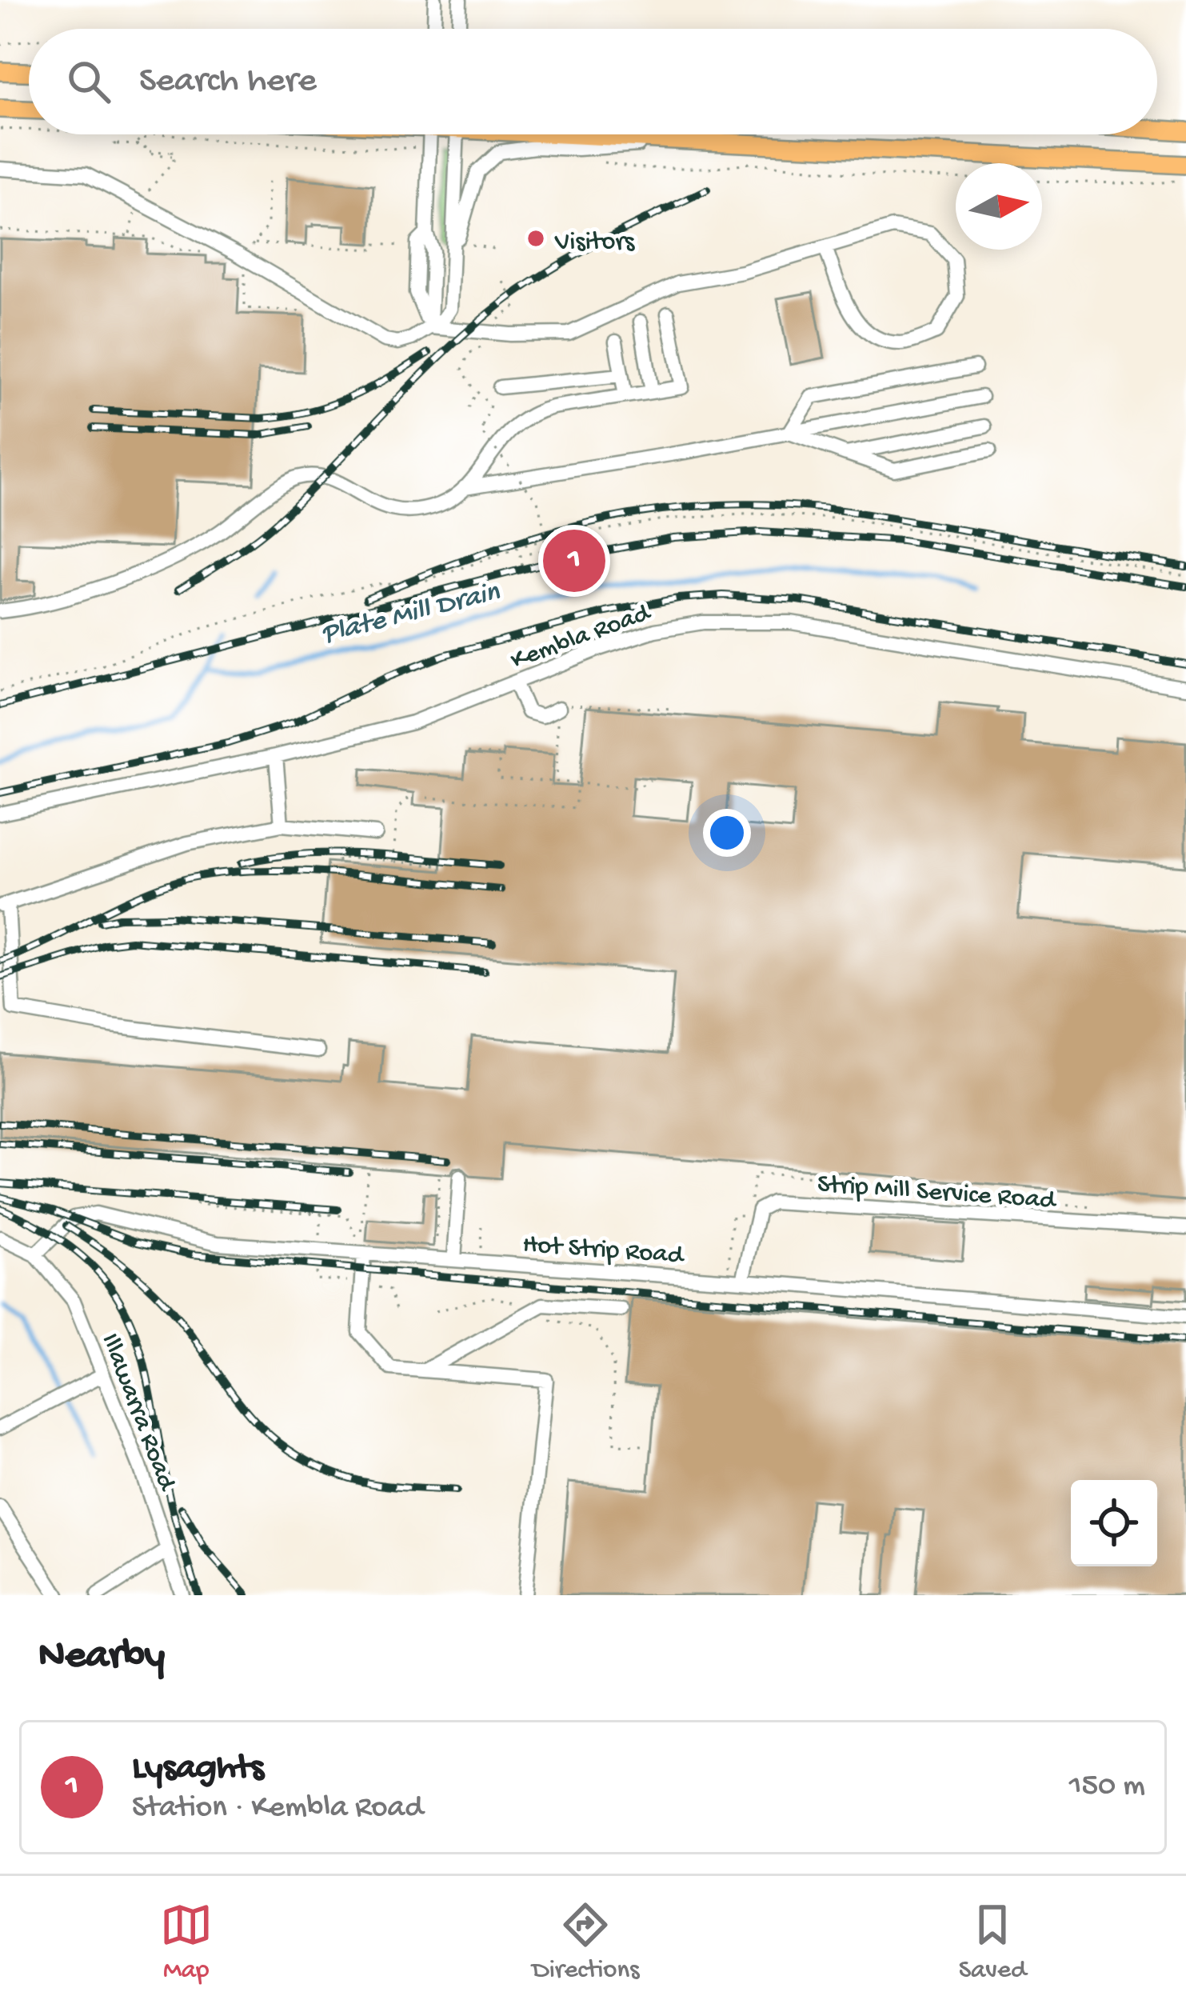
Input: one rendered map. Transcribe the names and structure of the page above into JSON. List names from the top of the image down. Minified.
{"streets":{"street":["Kembla Road","Strip Mill Service Road","Hot Strip Road","Illawarra Road"]},"crossings":[["Strip Mill Service Road","Hot Strip Road"],["Hot Strip Road","Illawarra Road"]],"water":["Plate Mill Drain"],"places":["Visitors"],"north":"right","page":{"search":"Search here","pins":"1","heading":"Nearby","list":[{"mark":"1","name":"Lysaghts","note":"Station · Kembla Road","value":"150 m"}],"nav":["Map","Directions","Saved"]}}
